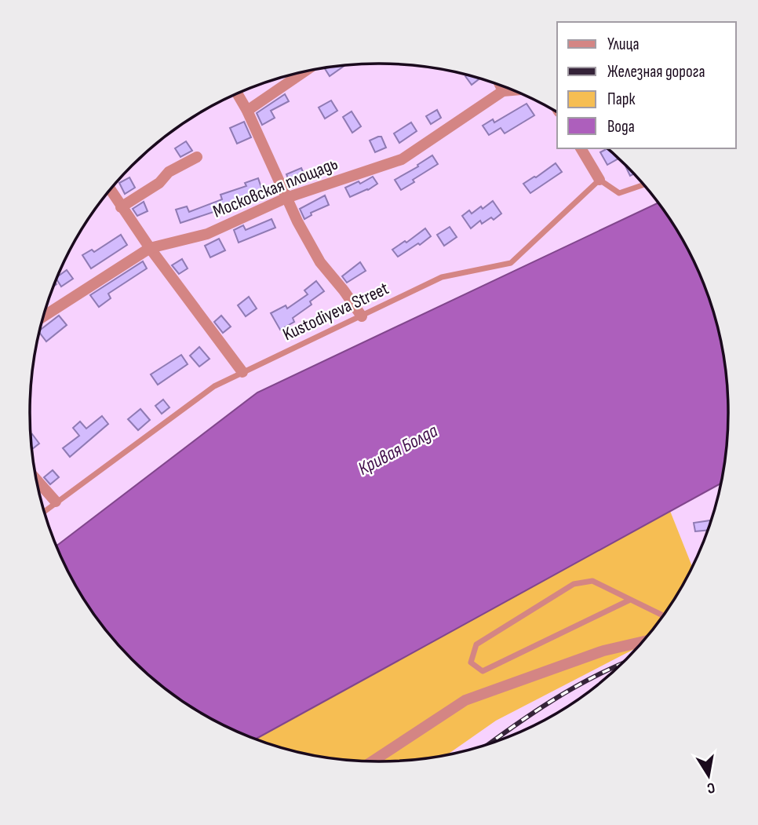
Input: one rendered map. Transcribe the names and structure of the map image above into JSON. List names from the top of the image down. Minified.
{"streets":{"street":["Московская площадь"],"lane":["Kustodiyeva Street"]},"water":["Кривая Болда"],"legend":["Улица","Железная дорога","Парк","Вода"],"north":"bottom"}
